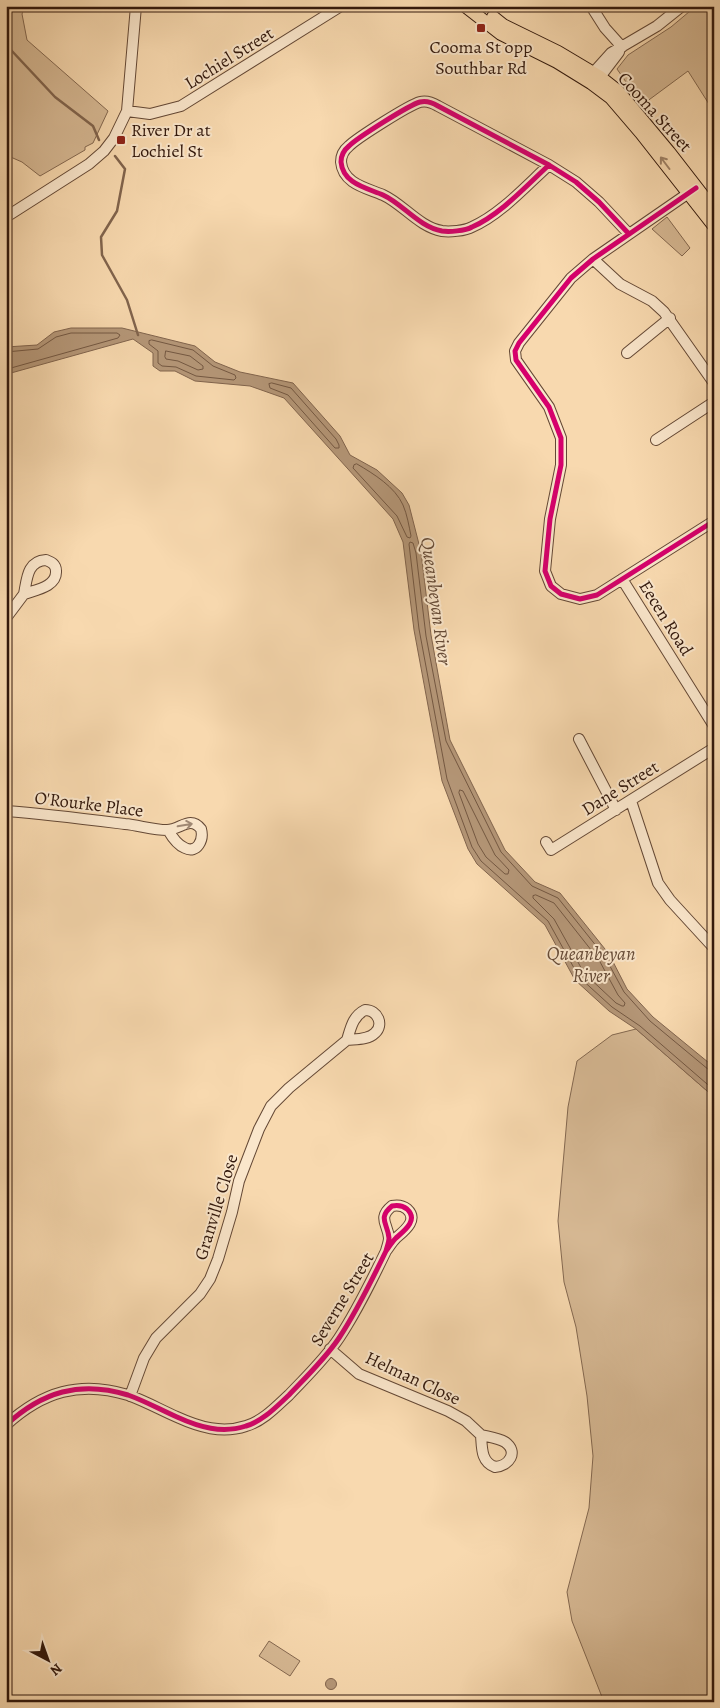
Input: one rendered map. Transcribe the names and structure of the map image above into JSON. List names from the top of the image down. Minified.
{"streets":{"main road":["Cooma Street"],"street":["Lochiel Street","Eecen Road","Dane Street","O'Rourke Place","Granville Close","Severne Street","Helman Close"]},"crossings":[["Granville Close","Severne Street"],["Severne Street","Helman Close"]],"water":["Queanbeyan River"],"places":{"transit":["Cooma St opp Southbar Rd","River Dr at Lochiel St"]},"north":"bottom right"}
